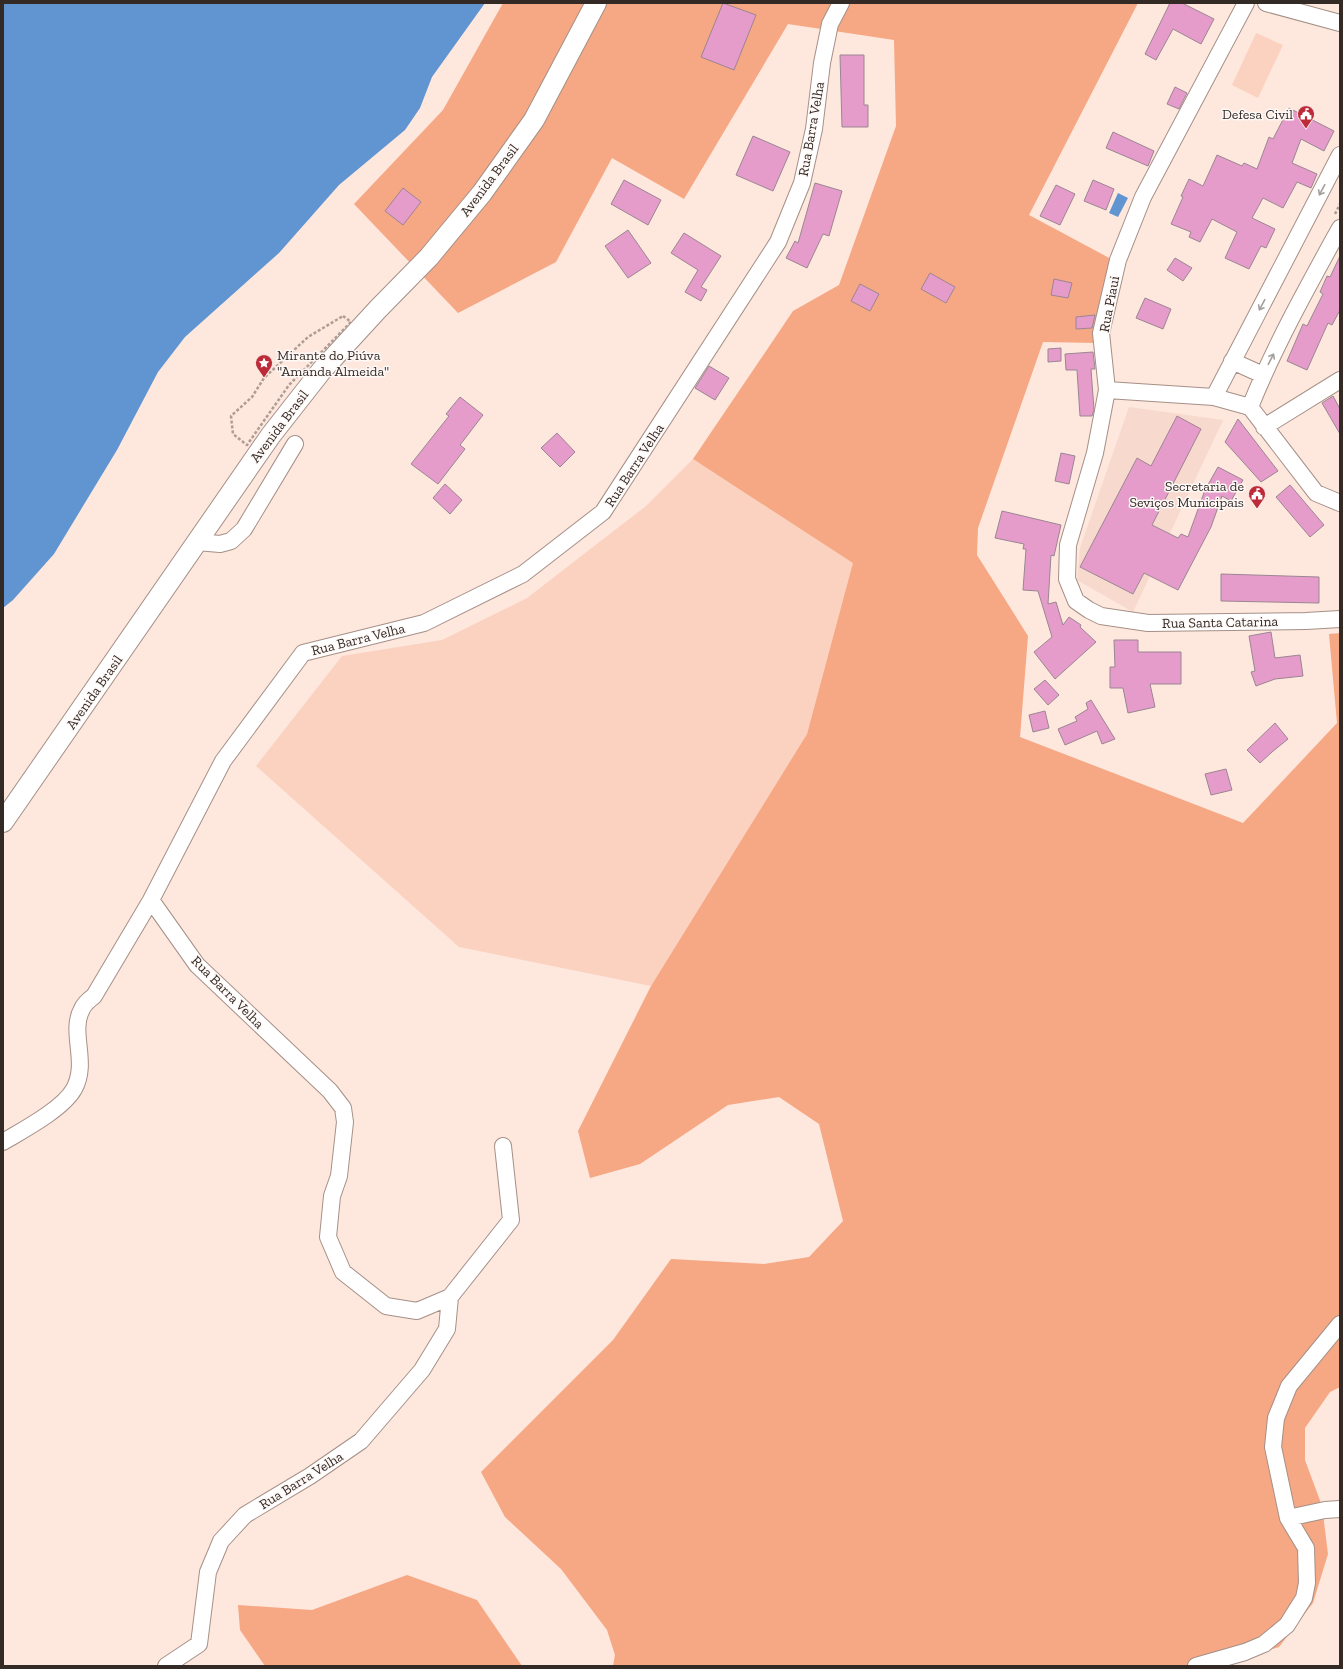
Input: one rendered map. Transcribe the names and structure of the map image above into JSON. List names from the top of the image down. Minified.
{"streets":{"main road":["Avenida Brasil"],"street":["Rua Barra Velha","Rua Piaui","Rua Santa Catarina"]},"crossings":[["Rua Piaui","Rua Santa Catarina"]],"places":{"public building":["Defesa Civil","Secretaria de Seviços Municipais"],"place":["Mirante do Piúva \"Amanda Almeida\""]}}
